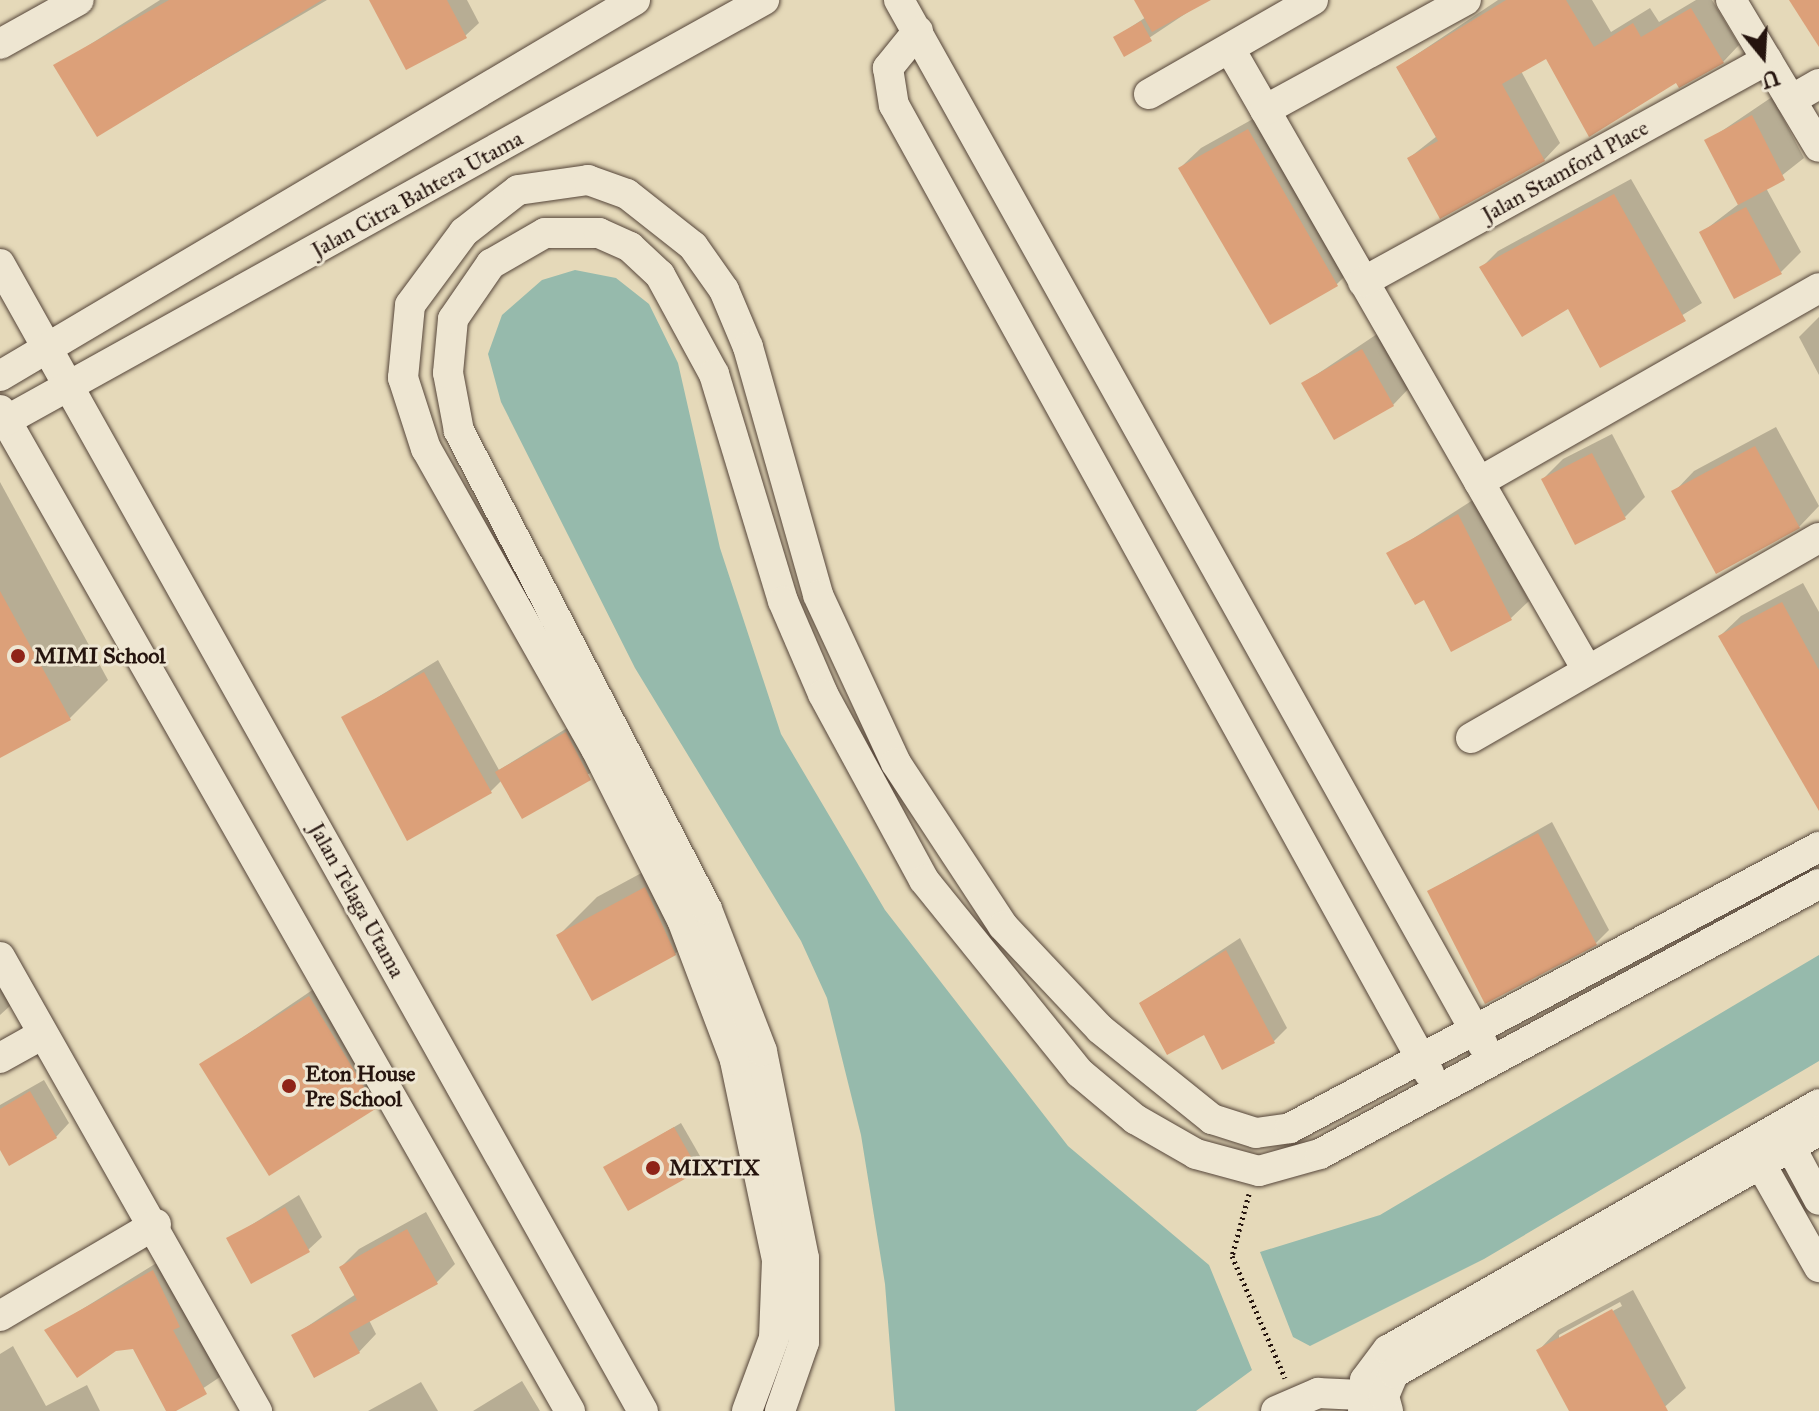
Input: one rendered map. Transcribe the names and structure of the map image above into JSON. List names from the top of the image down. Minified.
{"streets":{"street":["Jalan Stamford Place","Jalan Citra Bahtera Utama","Jalan Telaga Utama"]},"crossings":[["Jalan Citra Bahtera Utama","Jalan Telaga Utama"]],"places":["MIMI School","Eton House Pre School","MIXTIX"],"north":"bottom"}
